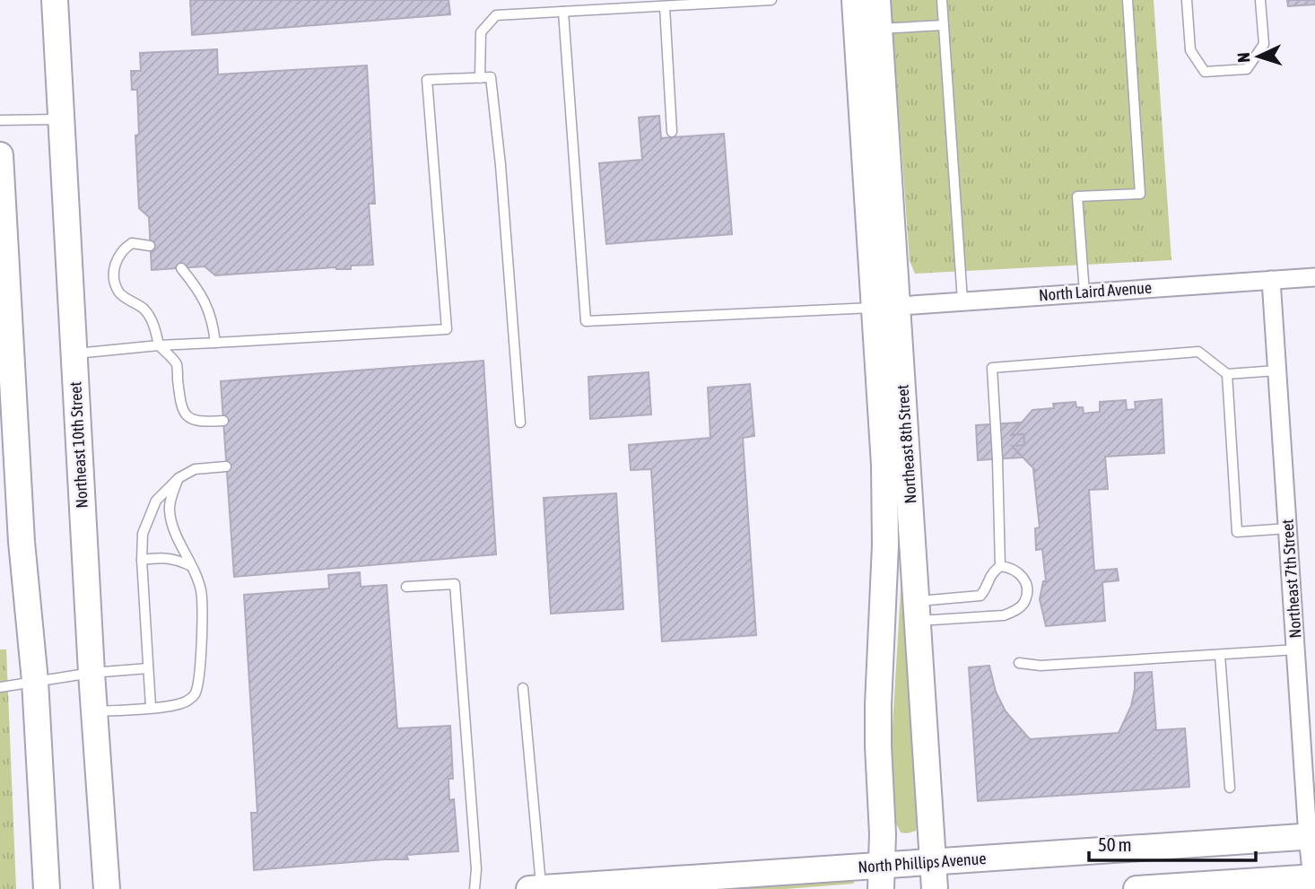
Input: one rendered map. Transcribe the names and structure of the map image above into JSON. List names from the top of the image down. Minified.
{"streets":{"main road":["Northeast 8th Street","Northeast 10th Street","North Phillips Avenue"],"street":["North Laird Avenue","Northeast 7th Street"]},"crossings":[["North Laird Avenue","Northeast 8th Street"],["North Laird Avenue","Northeast 7th Street"],["Northeast 8th Street","North Phillips Avenue"],["Northeast 7th Street","North Phillips Avenue"]],"scale_bar":"50 m","north":"left"}
